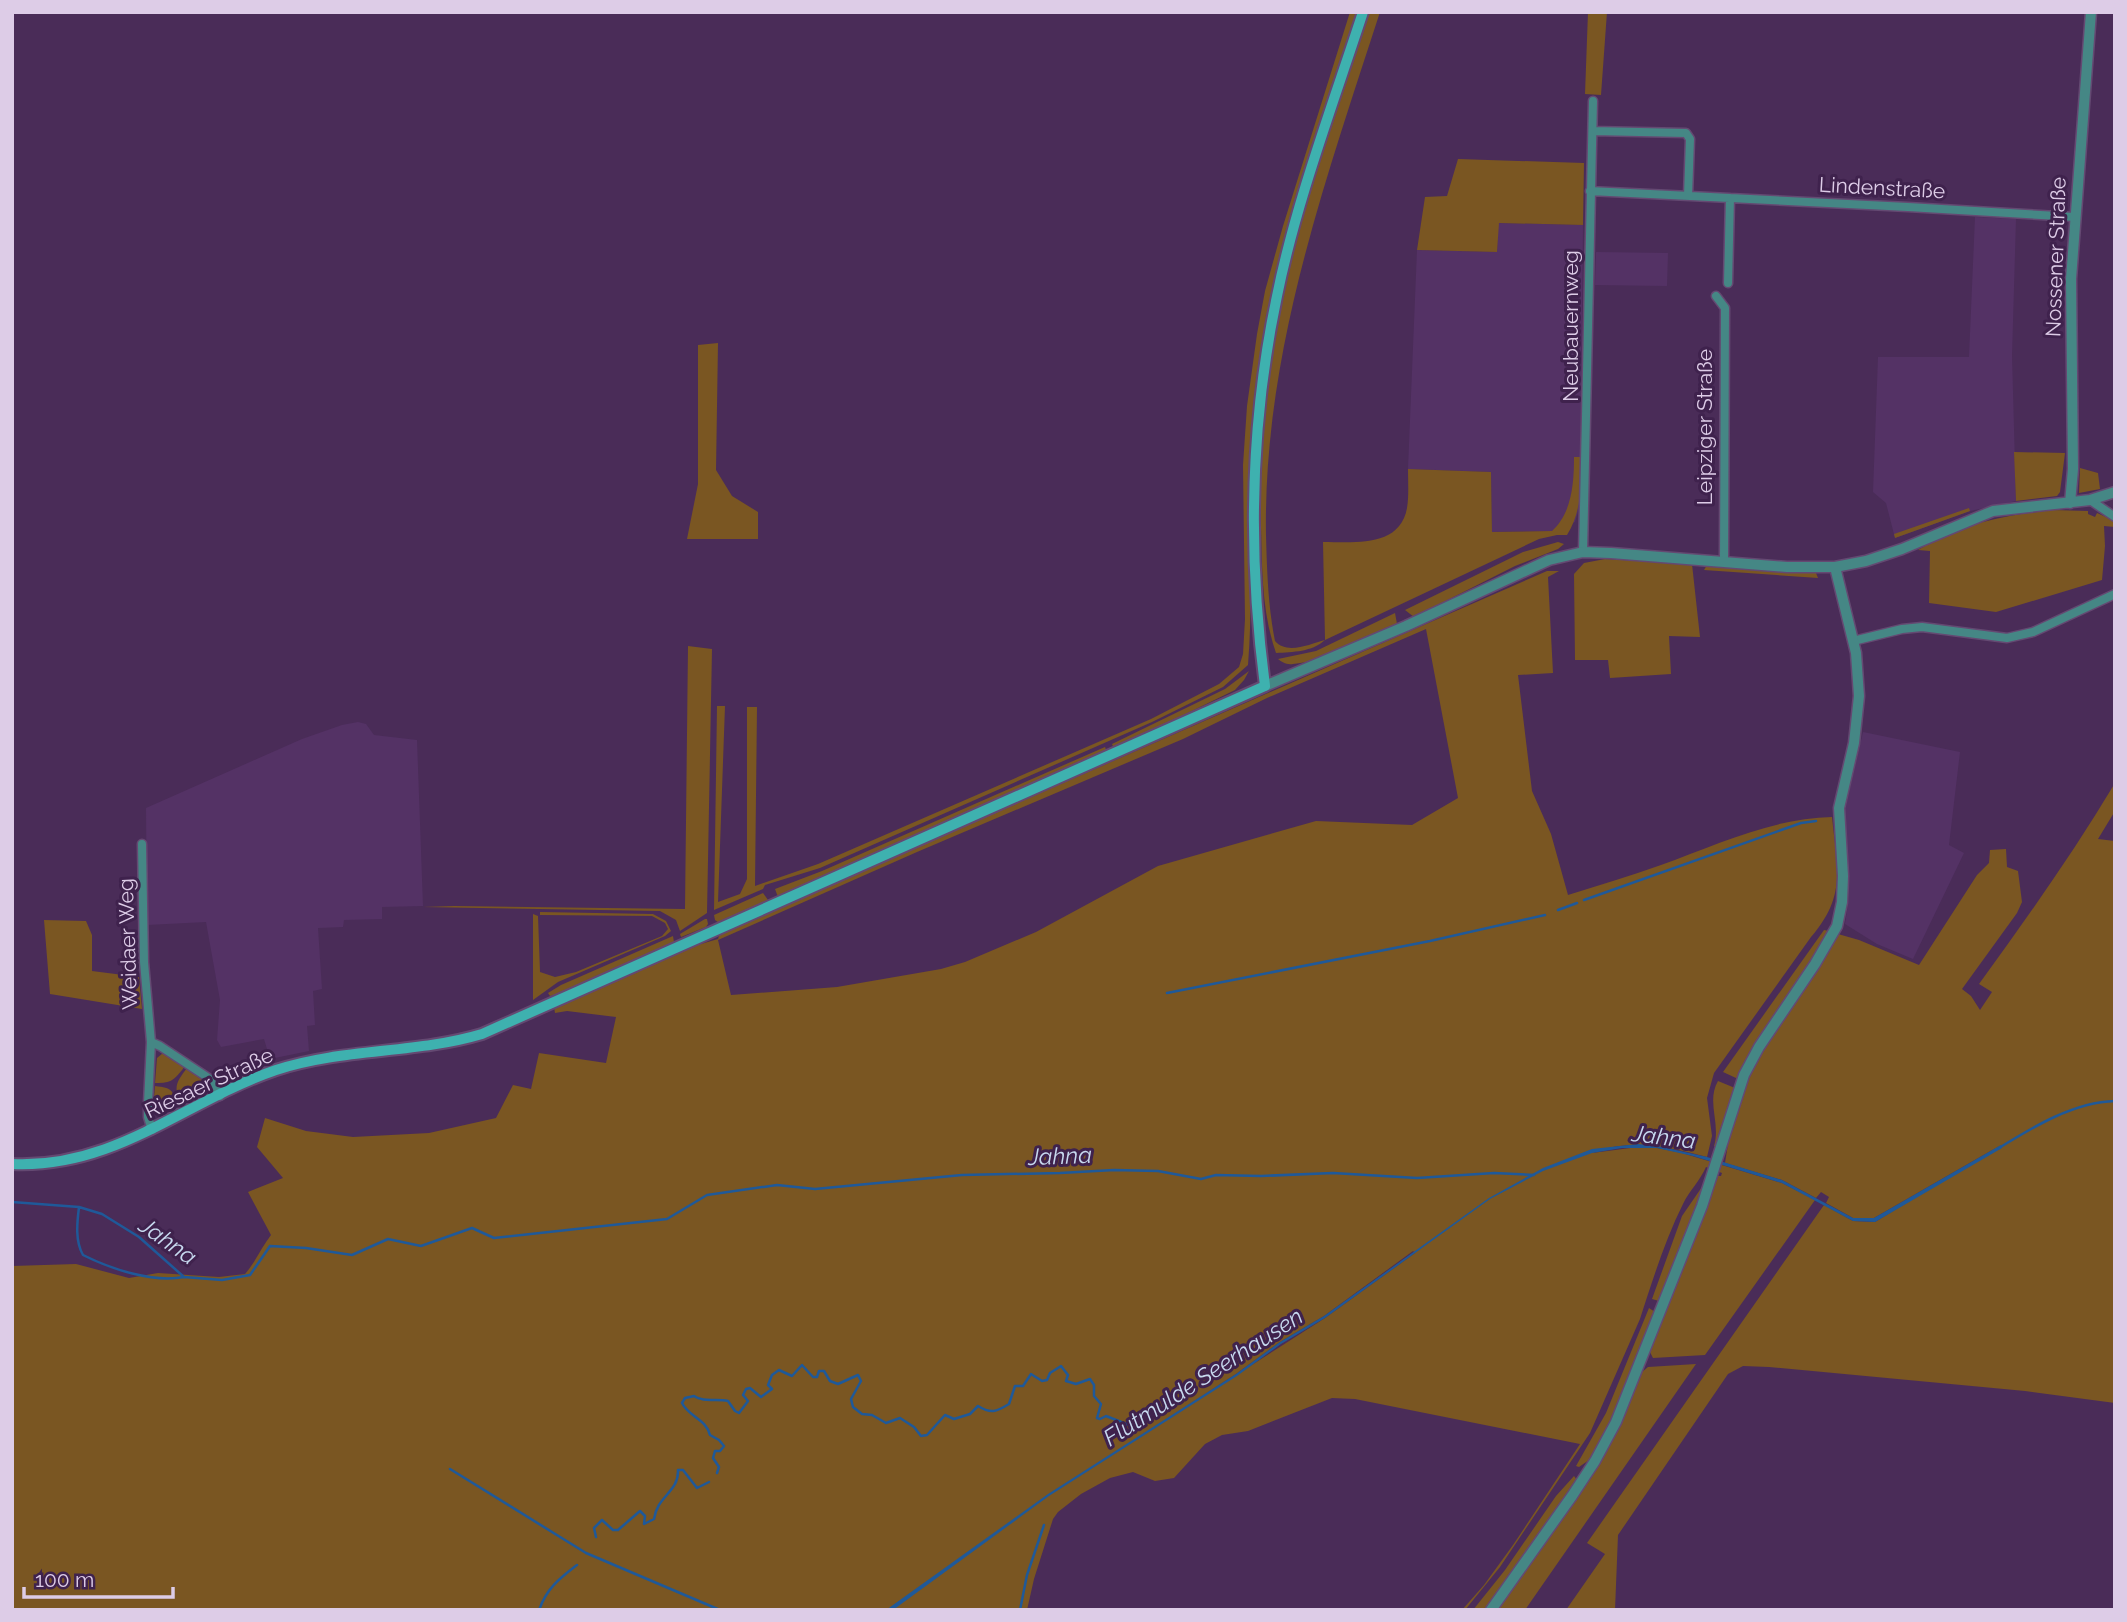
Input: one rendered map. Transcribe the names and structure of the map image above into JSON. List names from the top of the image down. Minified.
{"streets":{"main road":["Riesaer Straße"],"street":["Lindenstraße","Nossener Straße","Neubauernweg","Leipziger Straße","Weidaer Weg"]},"crossings":[["Lindenstraße","Nossener Straße"],["Lindenstraße","Neubauernweg"],["Weidaer Weg","Riesaer Straße"]],"water":["Jahna","Flutmulde Seerhausen"],"scale_bar":"100 m"}
